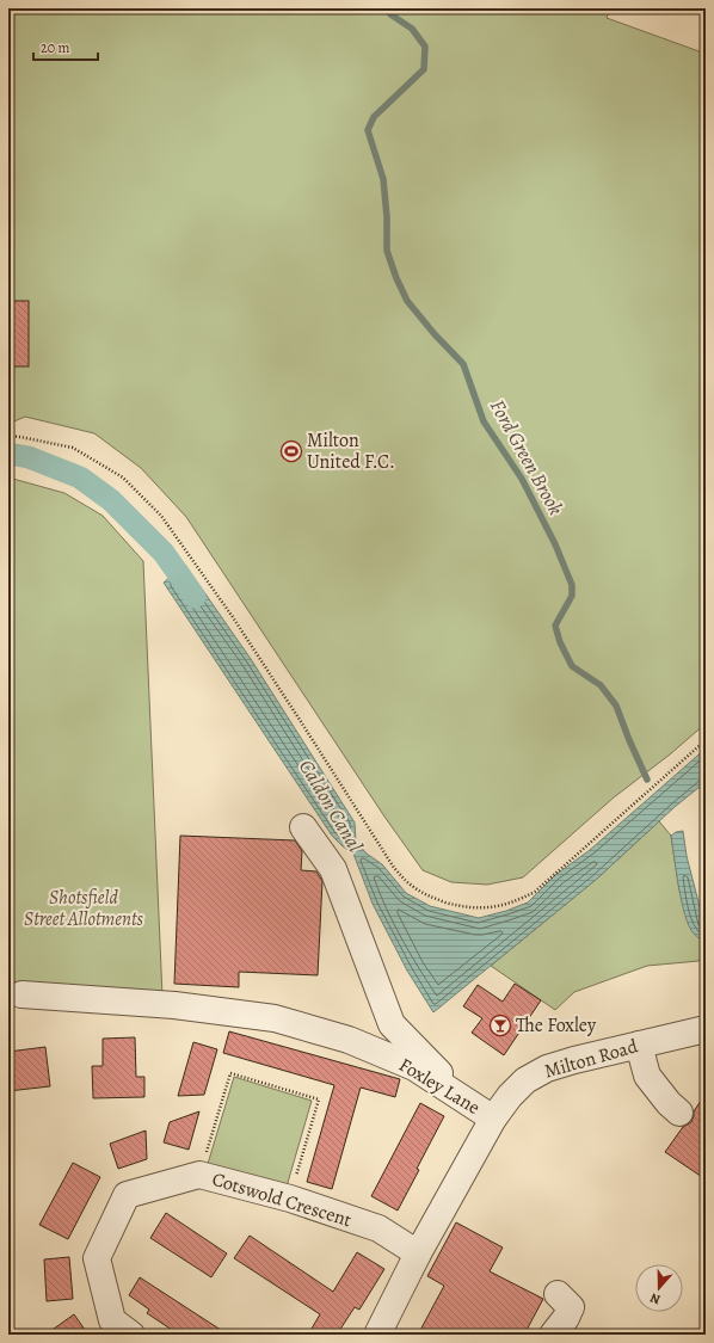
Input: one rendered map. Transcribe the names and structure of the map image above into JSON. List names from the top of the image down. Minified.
{"streets":{"street":["Milton Road","Foxley Lane","Cotswold Crescent"]},"crossings":[["Milton Road","Foxley Lane"],["Foxley Lane","Cotswold Crescent"]],"water":["Ford Green Brook","Caldon Canal"],"parks":["Shotsfield Street Allotments"],"places":{"sports":["Milton United F.C."],"bar":["The Foxley"]},"scale_bar":"20 m","north":"bottom"}
